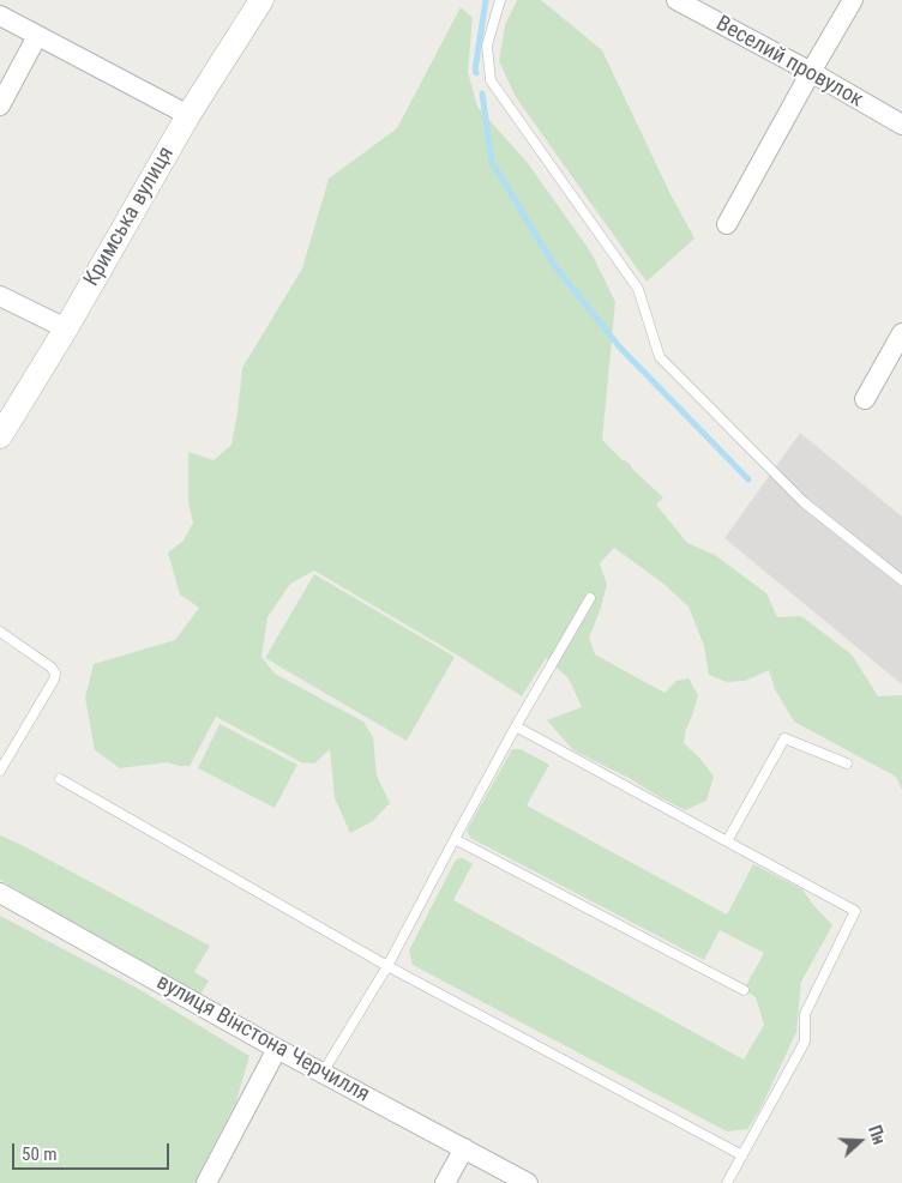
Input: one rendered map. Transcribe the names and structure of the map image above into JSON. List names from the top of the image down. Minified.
{"streets":{"street":["Веселий провулок","Кримська вулиця","вулиця Вінстона Черчилля"]},"scale_bar":"50 m","north":"right"}
